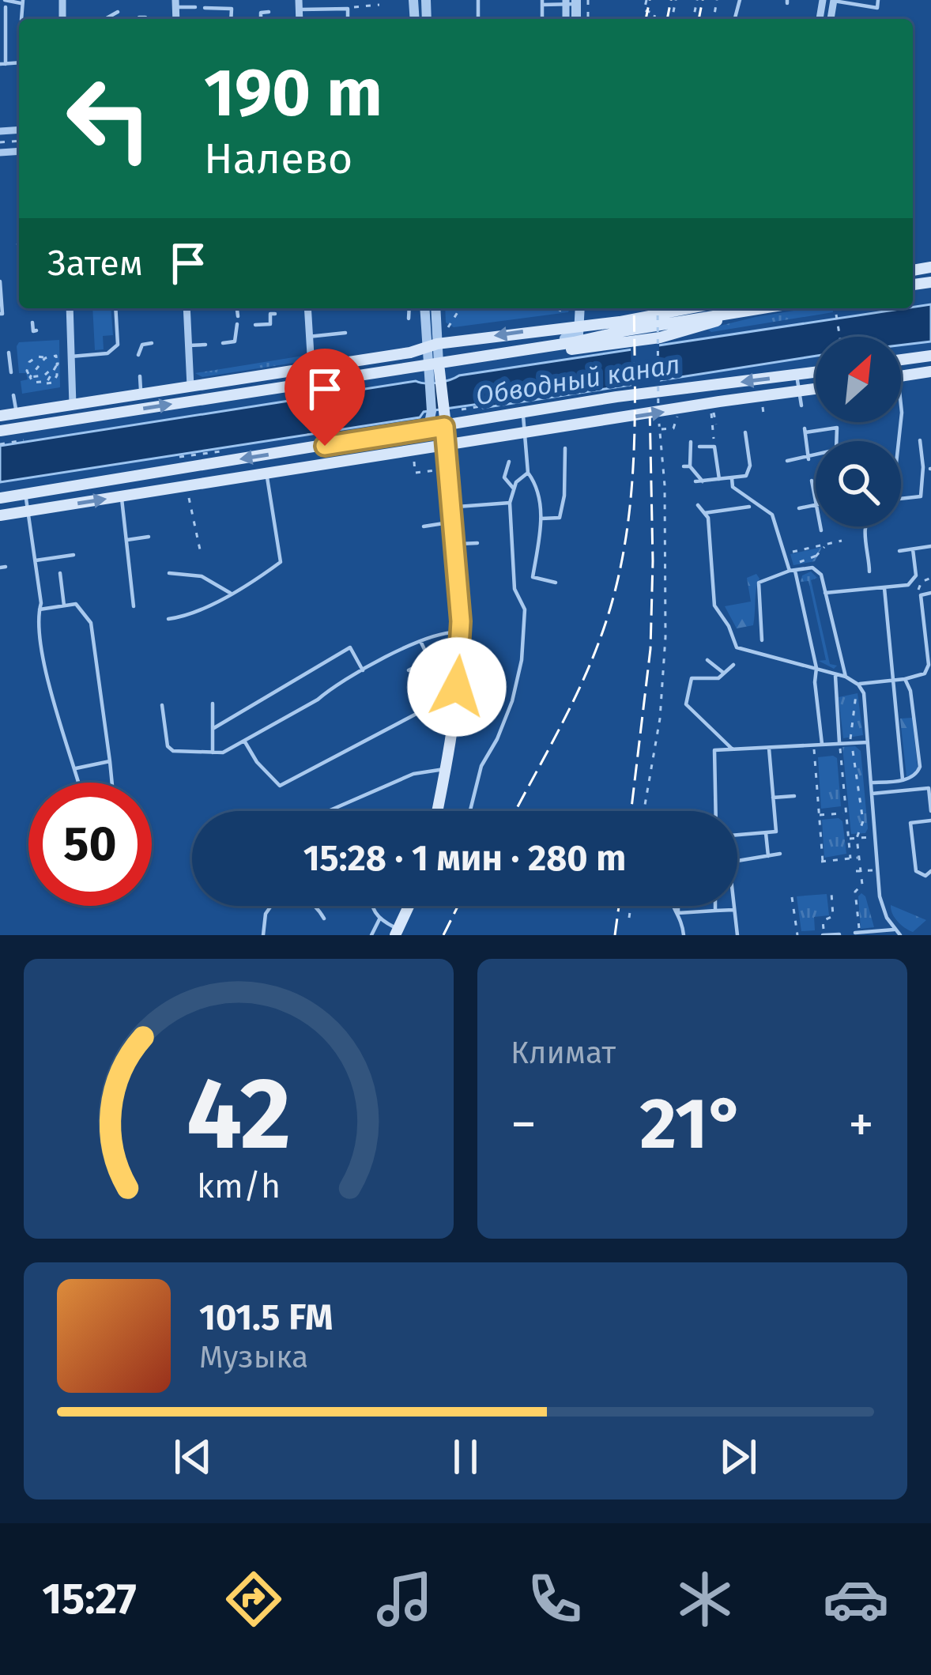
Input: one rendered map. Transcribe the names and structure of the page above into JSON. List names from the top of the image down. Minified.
{"water":["Обводный канал"],"north":"top right","page":{"turn":["190 m","Налево"],"then":"Затем","limit":"50","trip":"15:28 · 1 мин · 280 m","tile":"Климат","heat":["−","21°","+"],"song":["101.5 FM","Музыка"],"tabs":"15:27","gauge":["42","km/h"]}}
